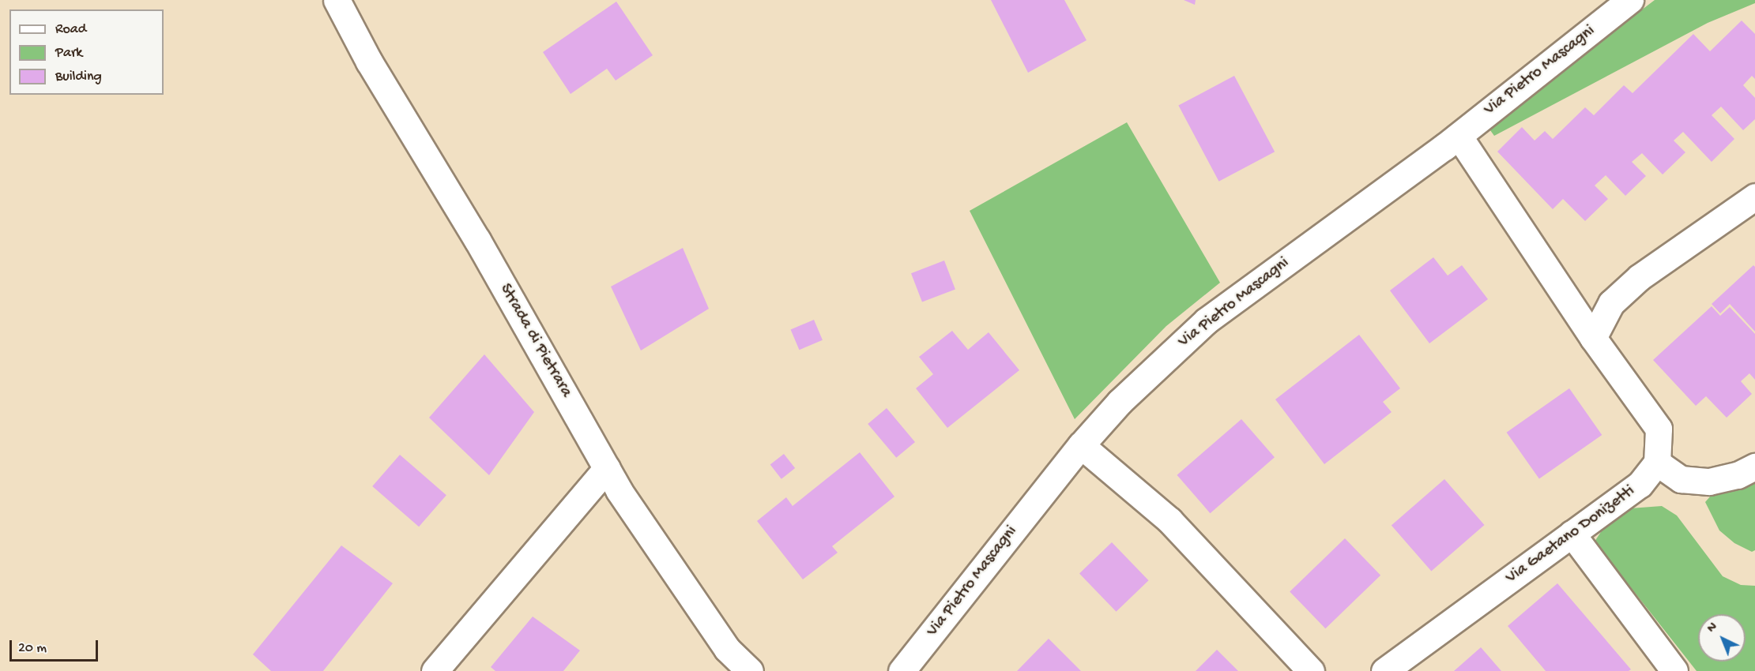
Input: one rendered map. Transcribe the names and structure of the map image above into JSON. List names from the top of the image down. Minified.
{"streets":{"street":["Via Pietro Mascagni","Strada di Pietrara","Via Gaetano Donizetti"]},"legend":["Road","Park","Building"],"scale_bar":"20 m","north":"top left"}
